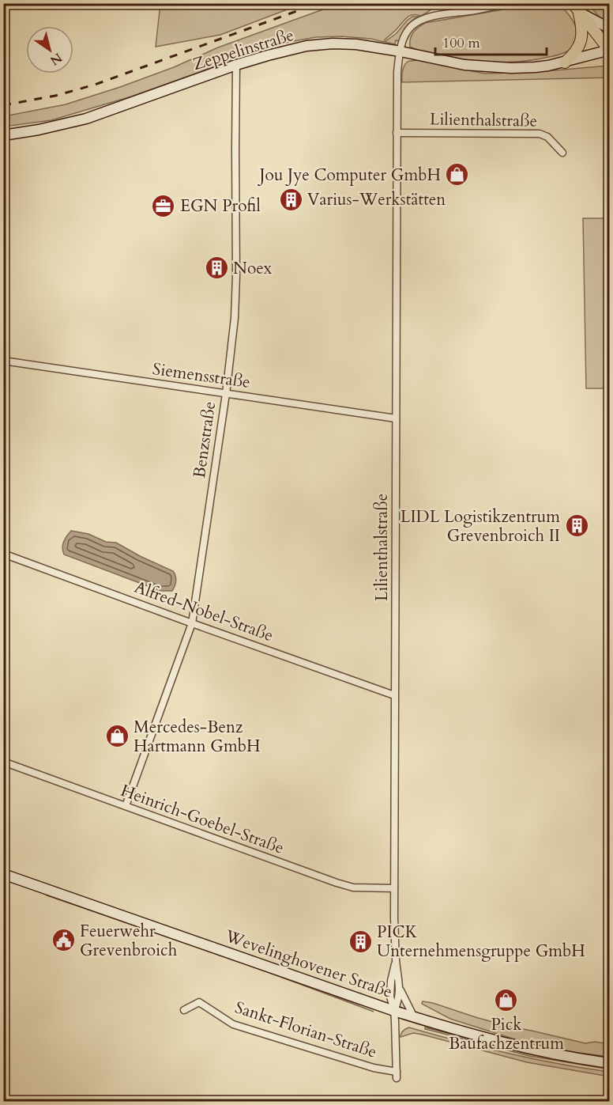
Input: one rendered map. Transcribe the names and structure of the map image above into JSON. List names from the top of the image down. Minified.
{"streets":{"street":["Zeppelinstraße","Lilienthalstraße","Siemensstraße","Benzstraße","Alfred-Nobel-Straße","Heinrich-Goebel-Straße","Wevelinghovener Straße","Sankt-Florian-Straße"]},"crossings":[["Zeppelinstraße","Lilienthalstraße"],["Zeppelinstraße","Benzstraße"],["Lilienthalstraße","Siemensstraße"],["Lilienthalstraße","Alfred-Nobel-Straße"],["Lilienthalstraße","Heinrich-Goebel-Straße"],["Lilienthalstraße","Wevelinghovener Straße"],["Lilienthalstraße","Sankt-Florian-Straße"],["Siemensstraße","Benzstraße"],["Benzstraße","Alfred-Nobel-Straße"],["Benzstraße","Heinrich-Goebel-Straße"]],"places":{"shop":["Jou Jye Computer GmbH","Mercedes-Benz Hartmann GmbH","Pick Baufachzentrum"],"building":["Varius-Werkstätten","Noex","LIDL Logistikzentrum Grevenbroich II","PICK Unternehmensgruppe GmbH"],"office":["EGN Profil"],"public building":["Feuerwehr Grevenbroich"]},"scale_bar":"100 m","north":"bottom right"}
